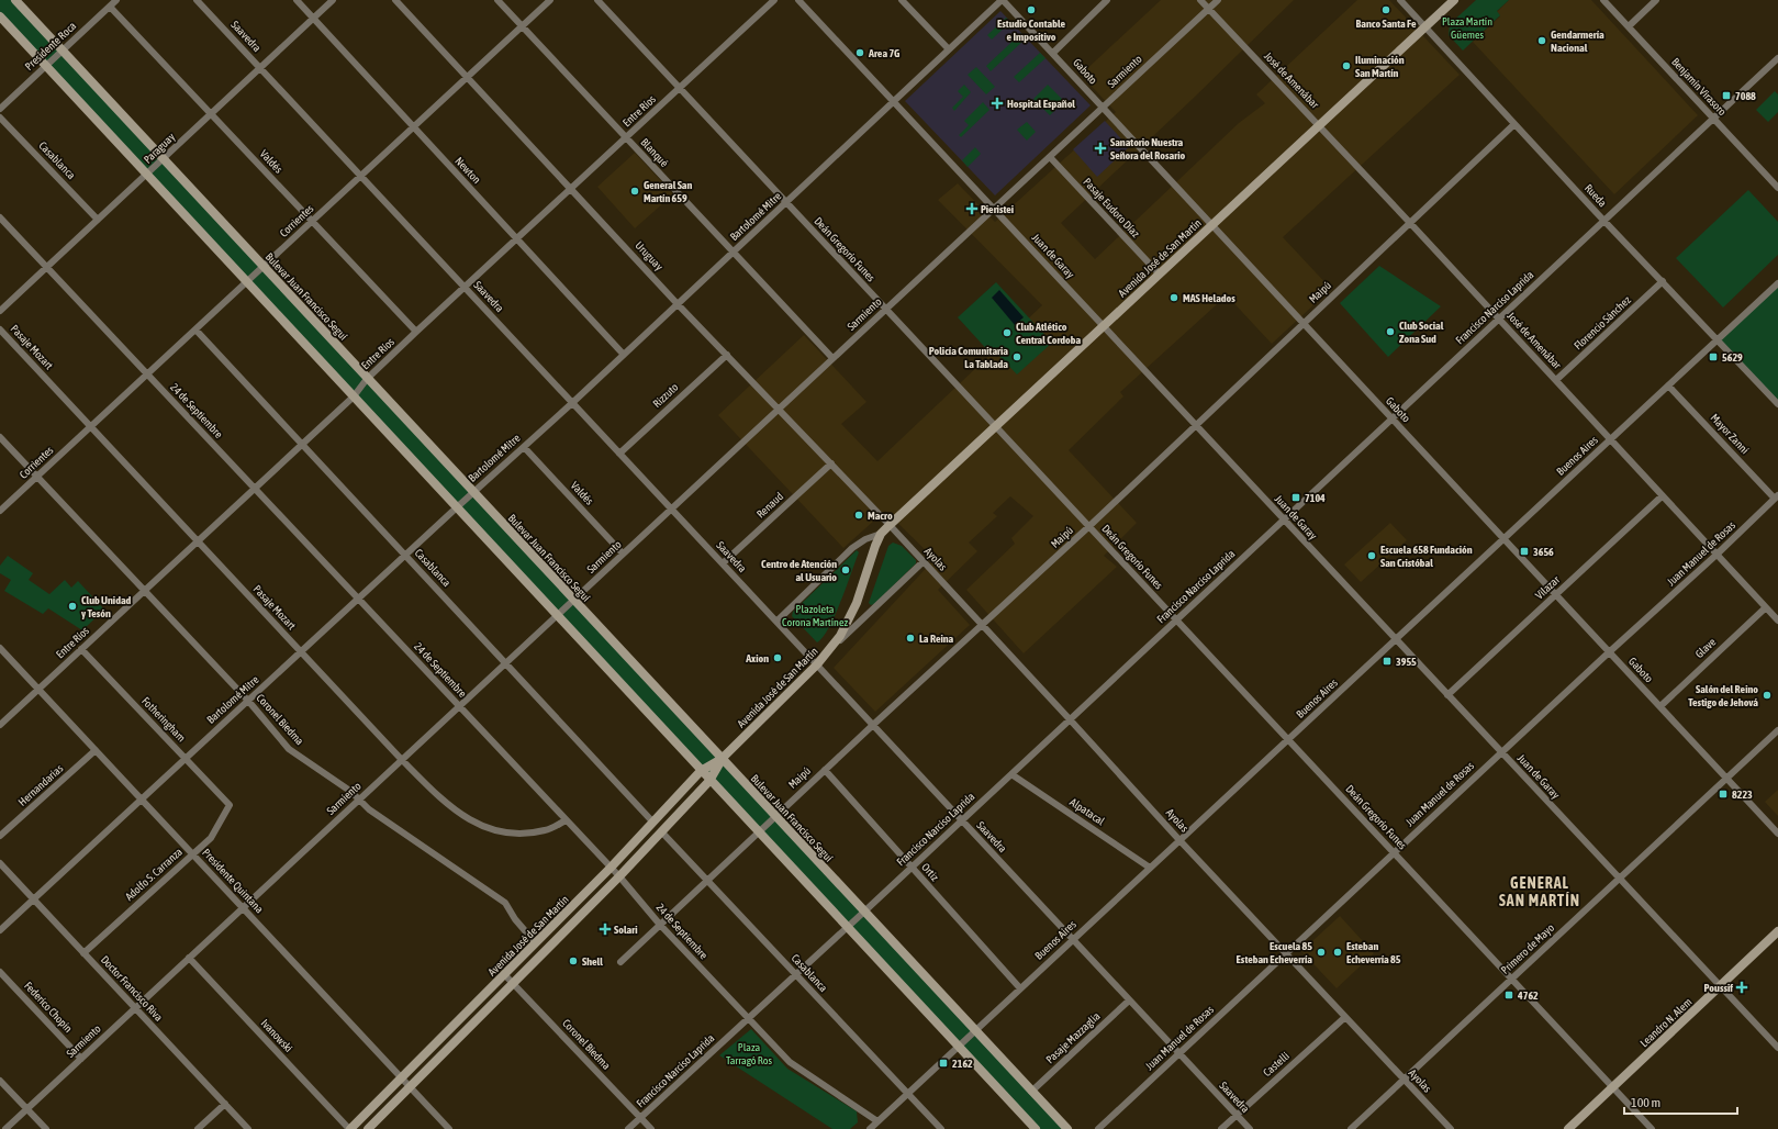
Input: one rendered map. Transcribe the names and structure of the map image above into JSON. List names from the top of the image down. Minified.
{"streets":{"main road":["Avenida José de San Martín","Bulevar Juan Francisco Seguí","Leandro N. Alem"],"street":["Saavedra","Presidente Roca","Gaboto","Sarmiento","José de Amenábar","Benjamín Virasoro","Entre Ríos","Paraguay","Blanqué","Casablanca","Valdés","Newton","Rueda","Pasaje Eudoro Díaz","Bartolomé Mitre","Corrientes","Deán Gregorio Funes","Uruguay","Juan de Garay","Maipú","Francisco Narciso Laprida","Florencio Sánchez","Pasaje Mozart","Rizzuto","24 de Septiembre","Mayor Zanni","Buenos Aires","Renaud","Juan Manuel de Rosas","Ayolas","Vilazar","Glave","Fotheringham","Coronel Biedma","Hernandarias","Alpatacal","Ortiz","Adolfo S. Carranza","Presidente Quintana","Primero de Mayo","Doctor Francisco Riva","Federico Chopin","Ivanowski","Pasaje Mazzaglia","Castelli"]},"crossings":[["Saavedra","Sarmiento"],["Saavedra","Entre Ríos"],["Saavedra","Paraguay"],["Saavedra","Bartolomé Mitre"],["Saavedra","Corrientes"],["Saavedra","Avenida José de San Martín"],["Saavedra","Maipú"],["Saavedra","Francisco Narciso Laprida"],["Saavedra","Rizzuto"],["Saavedra","Buenos Aires"],["Saavedra","Renaud"],["Saavedra","Juan Manuel de Rosas"],["Saavedra","Pasaje Mazzaglia"],["Saavedra","Castelli"],["Presidente Roca","Valdés"],["Presidente Roca","Bulevar Juan Francisco Seguí"],["Gaboto","Sarmiento"],["Gaboto","Bartolomé Mitre"],["Gaboto","Avenida José de San Martín"],["Gaboto","Maipú"],["Gaboto","Francisco Narciso Laprida"],["Gaboto","Buenos Aires"],["Gaboto","Juan Manuel de Rosas"],["Gaboto","Vilazar"],["Gaboto","Glave"],["Gaboto","Primero de Mayo"],["Sarmiento","José de Amenábar"],["Sarmiento","Blanqué"],["Sarmiento","Casablanca"],["Sarmiento","Valdés"],["Sarmiento","Pasaje Eudoro Díaz"],["Sarmiento","Deán Gregorio Funes"],["Sarmiento","Uruguay"],["Sarmiento","Juan de Garay"],["Sarmiento","Bulevar Juan Francisco Seguí"],["Sarmiento","Pasaje Mozart"],["Sarmiento","24 de Septiembre"],["Sarmiento","Coronel Biedma"],["Sarmiento","Presidente Quintana"],["Sarmiento","Doctor Francisco Riva"],["Sarmiento","Federico Chopin"],["Sarmiento","Ivanowski"],["José de Amenábar","Avenida José de San Martín"],["José de Amenábar","Maipú"],["José de Amenábar","Francisco Narciso Laprida"],["José de Amenábar","Florencio Sánchez"],["José de Amenábar","Buenos Aires"],["José de Amenábar","Juan Manuel de Rosas"],["José de Amenábar","Vilazar"],["José de Amenábar","Glave"],["Benjamín Virasoro","Francisco Narciso Laprida"],["Entre Ríos","Blanqué"],["Entre Ríos","Casablanca"],["Entre Ríos","Valdés"],["Entre Ríos","Newton"],["Entre Ríos","Deán Gregorio Funes"],["Entre Ríos","Uruguay"],["Entre Ríos","Bulevar Juan Francisco Seguí"],["Entre Ríos","Pasaje Mozart"],["Entre Ríos","24 de Septiembre"],["Entre Ríos","Fotheringham"],["Entre Ríos","Coronel Biedma"],["Entre Ríos","Presidente Quintana"],["Paraguay","Casablanca"],["Paraguay","Valdés"],["Paraguay","Newton"],["Paraguay","Bulevar Juan Francisco Seguí"],["Paraguay","24 de Septiembre"],["Blanqué","Bartolomé Mitre"],["Blanqué","Corrientes"],["Casablanca","Bartolomé Mitre"],["Casablanca","Corrientes"],["Casablanca","Avenida José de San Martín"],["Casablanca","Maipú"],["Casablanca","Francisco Narciso Laprida"],["Casablanca","Buenos Aires"],["Valdés","Bartolomé Mitre"],["Valdés","Corrientes"],["Newton","Bartolomé Mitre"],["Newton","Corrientes"],["Rueda","Avenida José de San Martín"],["Rueda","Maipú"],["Rueda","Francisco Narciso Laprida"],["Rueda","Florencio Sánchez"],["Rueda","Buenos Aires"],["Pasaje Eudoro Díaz","Avenida José de San Martín"],["Bartolomé Mitre","Deán Gregorio Funes"],["Bartolomé Mitre","Uruguay"],["Bartolomé Mitre","Juan de Garay"],["Bartolomé Mitre","Bulevar Juan Francisco Seguí"],["Bartolomé Mitre","Pasaje Mozart"],["Bartolomé Mitre","24 de Septiembre"],["Bartolomé Mitre","Fotheringham"],["Bartolomé Mitre","Coronel Biedma"],["Bartolomé Mitre","Presidente Quintana"],["Bartolomé Mitre","Doctor Francisco Riva"],["Corrientes","Uruguay"],["Corrientes","Bulevar Juan Francisco Seguí"],["Corrientes","Pasaje Mozart"],["Corrientes","24 de Septiembre"],["Corrientes","Coronel Biedma"],["Deán Gregorio Funes","Avenida José de San Martín"],["Deán Gregorio Funes","Maipú"],["Deán Gregorio Funes","Francisco Narciso Laprida"],["Deán Gregorio Funes","Buenos Aires"],["Deán Gregorio Funes","Juan Manuel de Rosas"],["Deán Gregorio Funes","Primero de Mayo"],["Deán Gregorio Funes","Leandro N. Alem"],["Uruguay","Avenida José de San Martín"],["Uruguay","Rizzuto"],["Uruguay","Renaud"],["Uruguay","Ayolas"],["Juan de Garay","Avenida José de San Martín"],["Juan de Garay","Maipú"],["Juan de Garay","Francisco Narciso Laprida"],["Juan de Garay","Buenos Aires"],["Juan de Garay","Juan Manuel de Rosas"],["Juan de Garay","Vilazar"],["Juan de Garay","Primero de Mayo"],["Juan de Garay","Leandro N. Alem"],["Avenida José de San Martín","Bulevar Juan Francisco Seguí"],["Avenida José de San Martín","24 de Septiembre"],["Avenida José de San Martín","Ayolas"],["Avenida José de San Martín","Coronel Biedma"],["Avenida José de San Martín","Presidente Quintana"],["Avenida José de San Martín","Ivanowski"],["Maipú","Bulevar Juan Francisco Seguí"],["Maipú","24 de Septiembre"],["Maipú","Ayolas"],["Maipú","Ortiz"],["Bulevar Juan Francisco Seguí","Francisco Narciso Laprida"],["Bulevar Juan Francisco Seguí","Buenos Aires"],["Bulevar Juan Francisco Seguí","Pasaje Mazzaglia"],["Francisco Narciso Laprida","24 de Septiembre"],["Francisco Narciso Laprida","Ayolas"],["Francisco Narciso Laprida","Coronel Biedma"],["Francisco Narciso Laprida","Alpatacal"],["Francisco Narciso Laprida","Ortiz"],["Pasaje Mozart","24 de Septiembre"],["24 de Septiembre","Buenos Aires"],["Mayor Zanni","Buenos Aires"],["Mayor Zanni","Juan Manuel de Rosas"],["Buenos Aires","Ayolas"],["Buenos Aires","Alpatacal"],["Buenos Aires","Ortiz"],["Juan Manuel de Rosas","Ayolas"],["Ayolas","Primero de Mayo"],["Ayolas","Castelli"],["Fotheringham","Adolfo S. Carranza"],["Hernandarias","Presidente Quintana"],["Adolfo S. Carranza","Presidente Quintana"],["Adolfo S. Carranza","Doctor Francisco Riva"]],"districts":["GENERAL SAN MARTÍN"],"parks":["Plaza Martín Güemes","Plazoleta Corona Martínez","Plaza Tarragó Ros"],"places":{"other":["Estudio Contable e Impositivo","Banco Santa Fe","Gendarmería Nacional","Area 7G","Iluminación San Martín","General San Martín 659","MAS Helados","Club Social Zona Sud","Club Atlético Central Cordoba","Policía Comunitaria La Tablada","Macro","Escuela 658 Fundación San Cristóbal","Centro de Atención al Usuario","Club Unidad y Tesón","La Reina","Axion","Salón del Reino Testigo de Jehová","Escuela 85 Esteban Echeverría","Esteban Echeverría 85","Shell"],"transit":["7088","5629","7104","3656","3955","8223","4762","2162"],"health":["Hospital Español","Sanatorio Nuestra Señora del Rosario","Pieristei","Solari","Poussif"]},"scale_bar":"100 m"}
